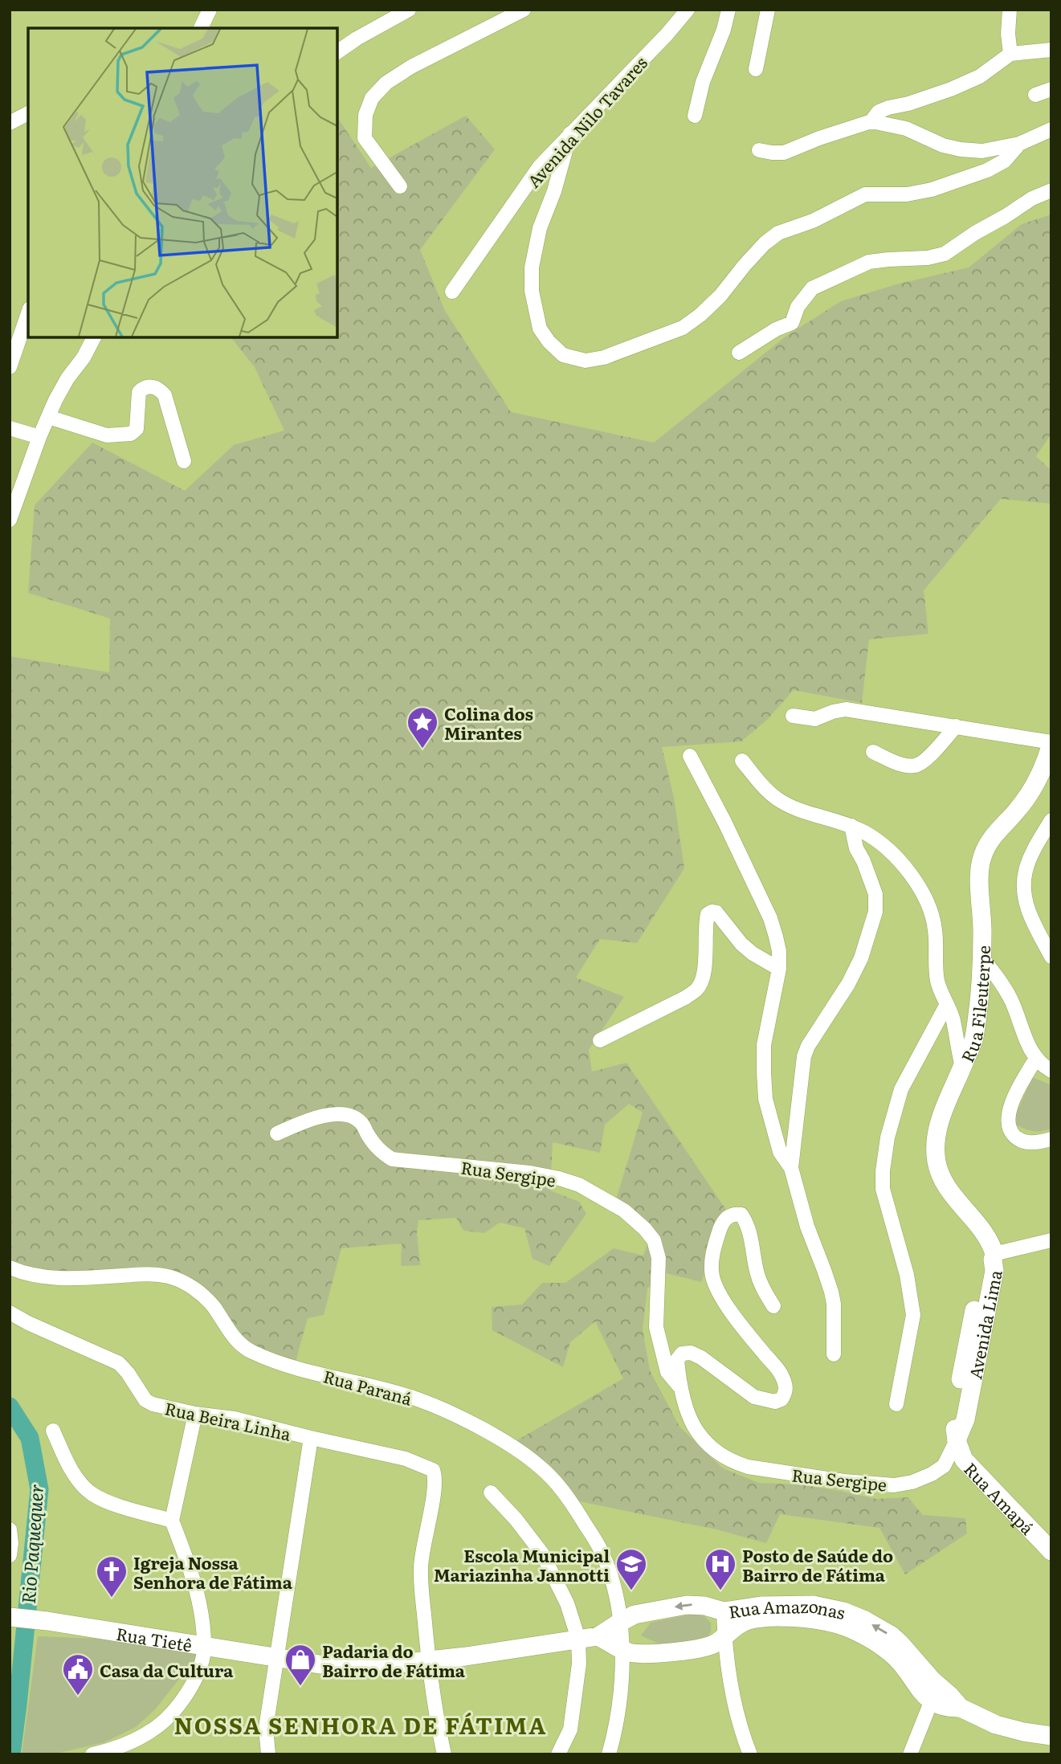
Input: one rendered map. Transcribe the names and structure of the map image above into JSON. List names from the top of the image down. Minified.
{"streets":{"main road":["Rua Fileuterpe","Avenida Lima","Rua Amapá","Rua Amazonas","Rua Tietê"],"street":["Avenida Nilo Tavares","Rua Sergipe","Rua Paraná","Rua Beira Linha"]},"crossings":[["Rua Fileuterpe","Avenida Lima"],["Rua Sergipe","Avenida Lima"],["Rua Sergipe","Rua Amapá"],["Avenida Lima","Rua Amapá"],["Rua Paraná","Rua Amazonas"],["Rua Paraná","Rua Tietê"],["Rua Beira Linha","Rua Tietê"],["Rua Amazonas","Rua Tietê"]],"districts":["NOSSA SENHORA DE FÁTIMA"],"water":["Rio Paquequer"],"places":{"place":["Colina dos Mirantes"],"school or university":["Escola Municipal Mariazinha Jannotti"],"hospital":["Posto de Saúde do Bairro de Fátima"],"church":["Igreja Nossa Senhora de Fátima"],"shop":["Padaria do Bairro de Fátima"],"public building":["Casa da Cultura"]}}
